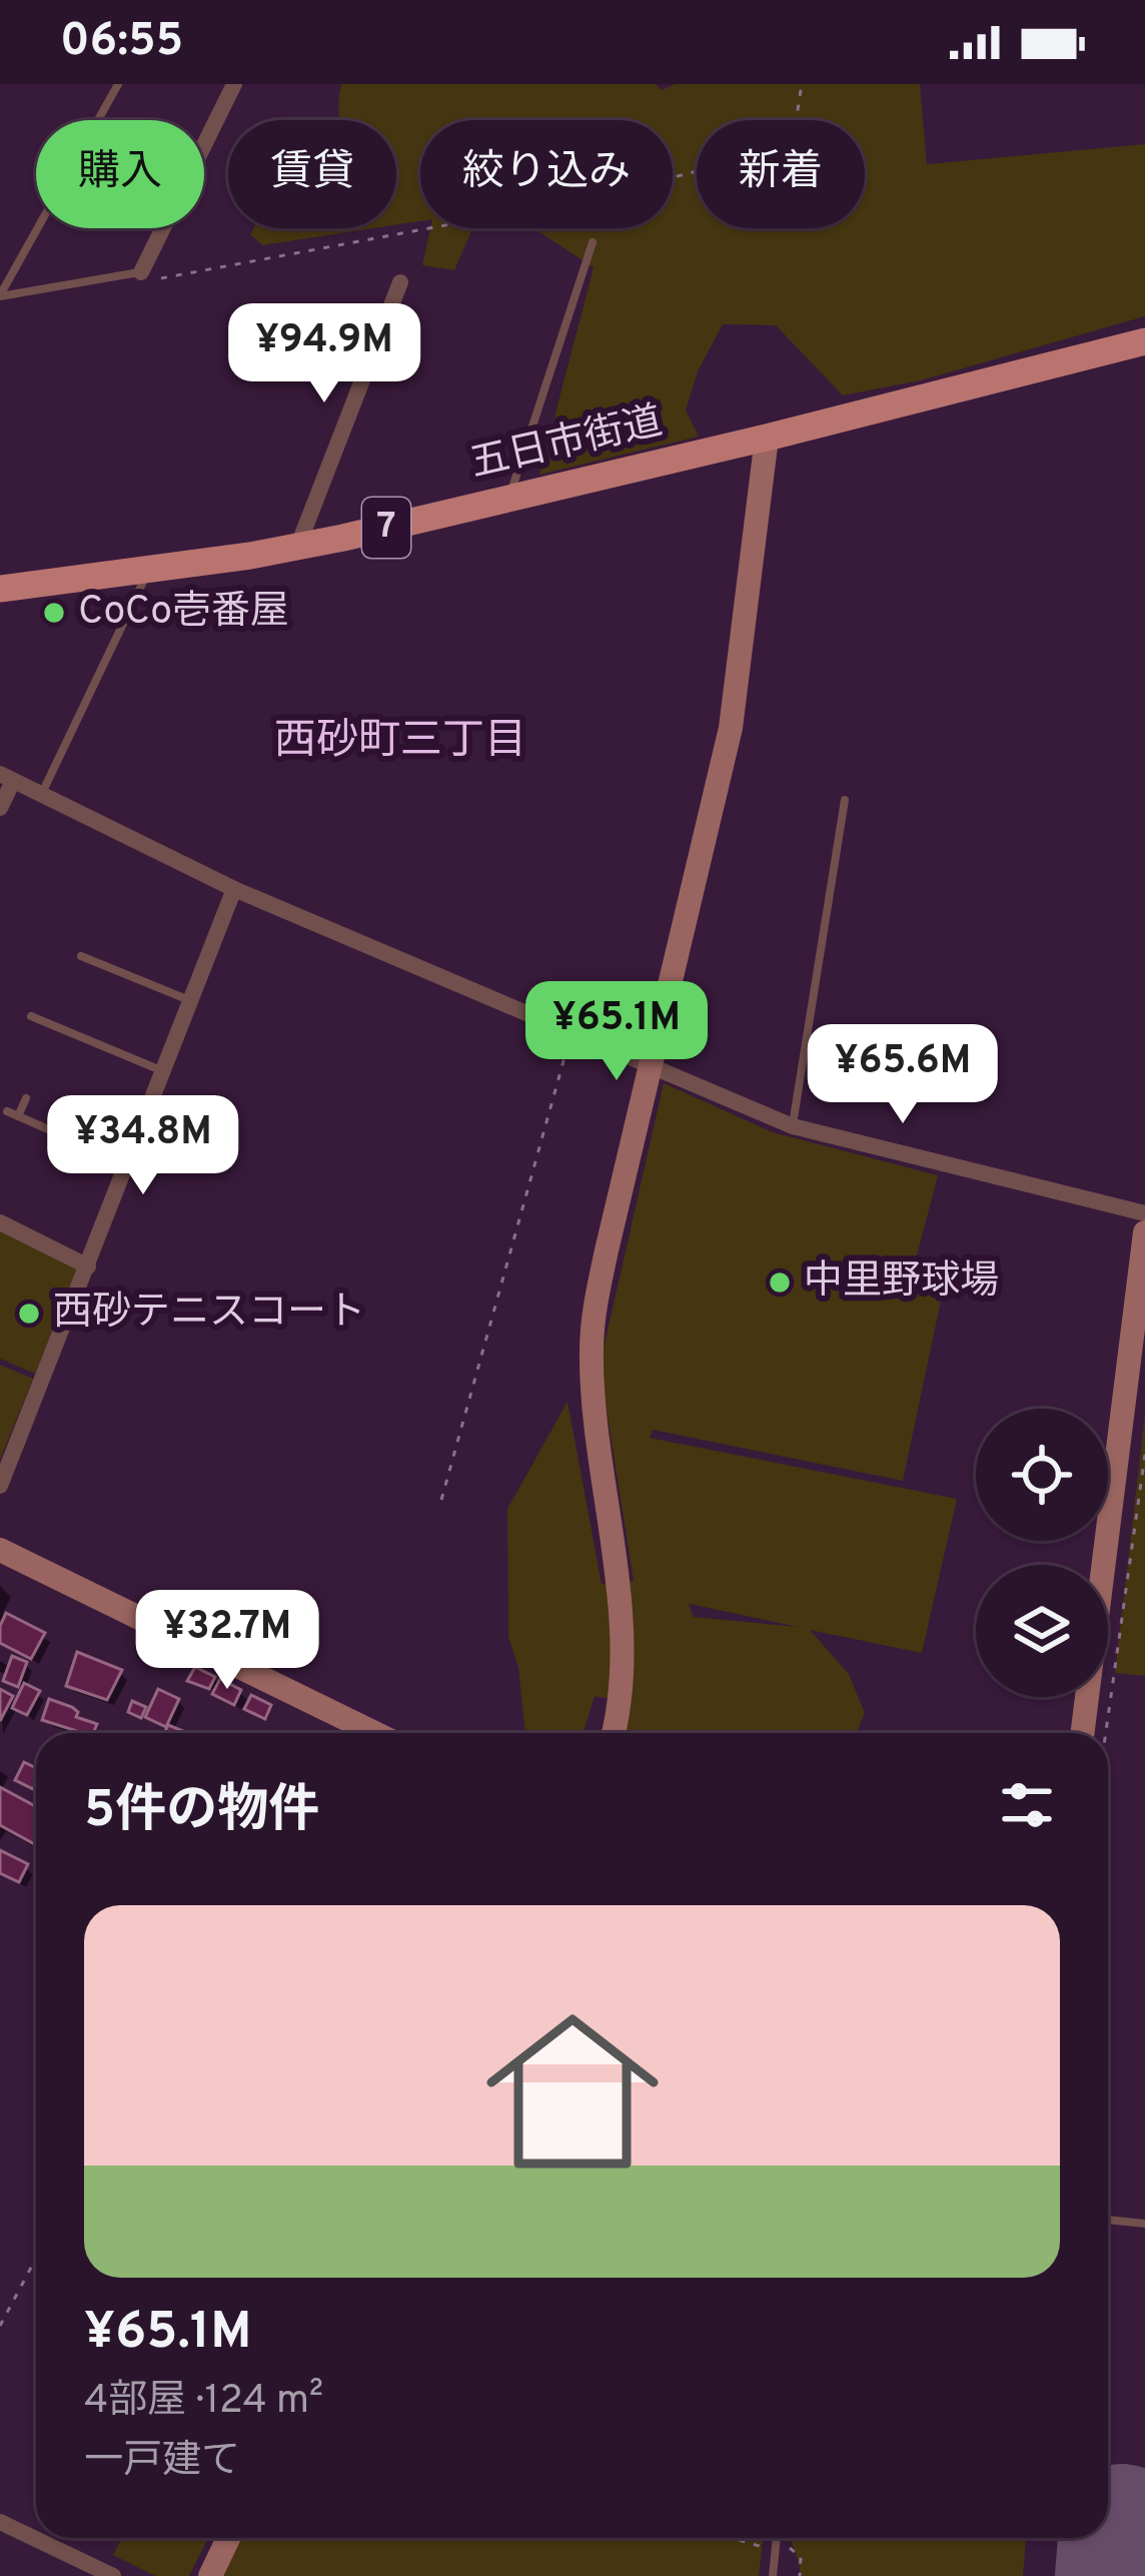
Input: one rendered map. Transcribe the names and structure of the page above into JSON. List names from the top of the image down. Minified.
{"streets":{"main road":["五日市街道","7"]},"districts":["西砂町三丁目"],"places":["CoCo壱番屋","中里野球場","西砂テニスコート"],"page":{"status":"06:55","chip":["購入","賃貸","絞り込み","新着"],"price":["¥94.9M","¥65.1M","¥65.6M","¥34.8M","¥32.7M"],"heading":"5件の物件","list":[{"name":"¥65.1M","note":"4部屋 · 124 m² · 一戸建て"}]}}
